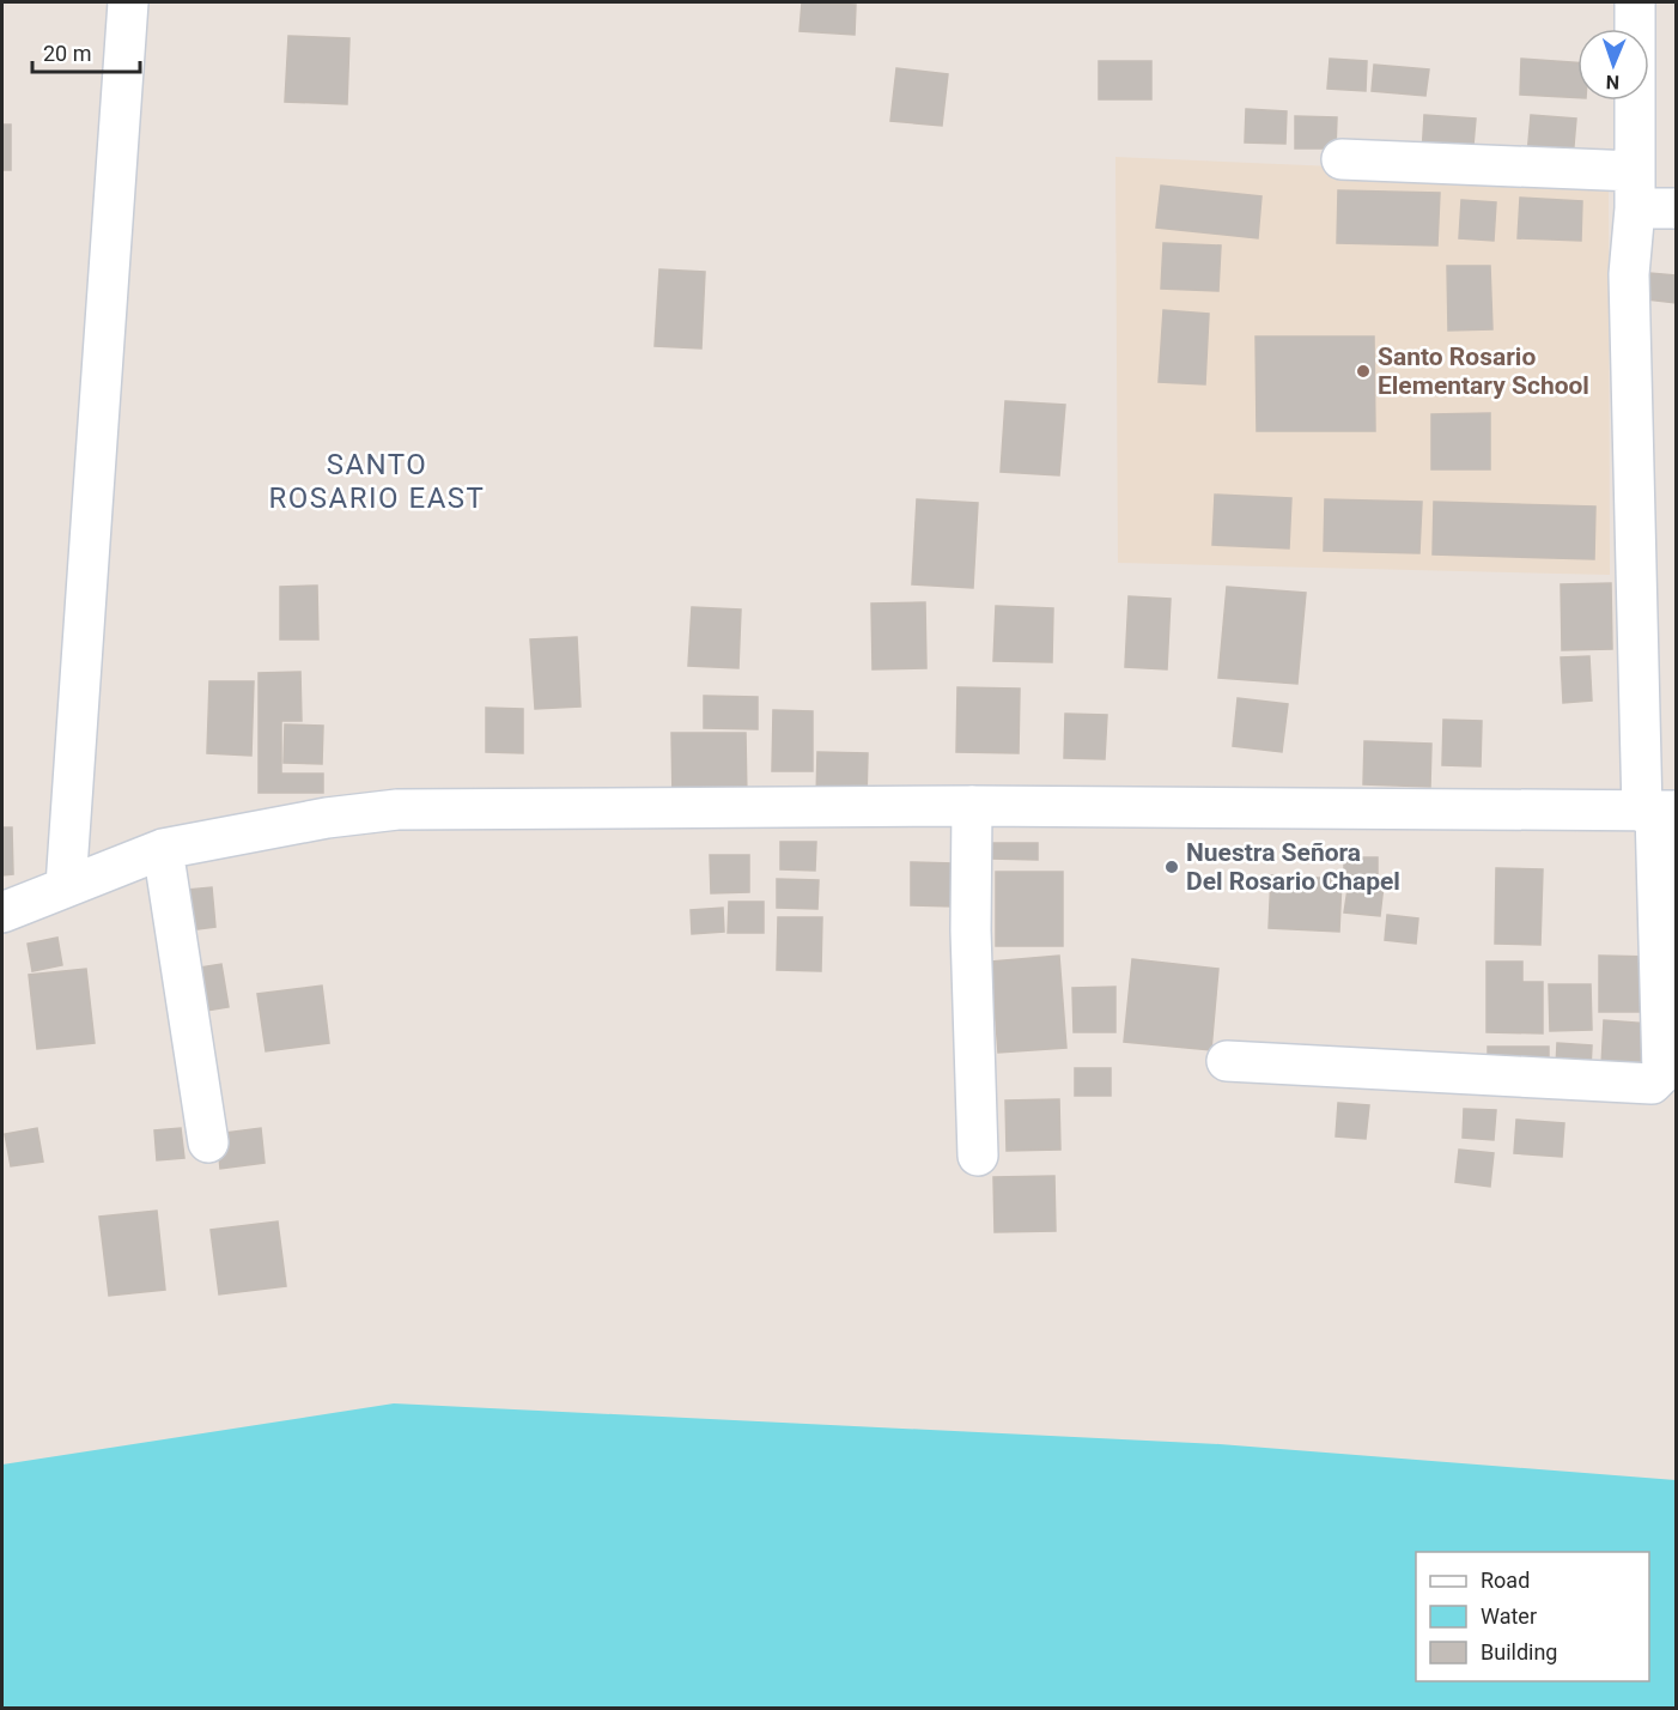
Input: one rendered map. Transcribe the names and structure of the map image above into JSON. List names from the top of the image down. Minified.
{"districts":["SANTO ROSARIO EAST"],"places":["Santo Rosario Elementary School","Nuestra Señora Del Rosario Chapel"],"legend":["Road","Water","Building"],"scale_bar":"20 m","north":"bottom"}
